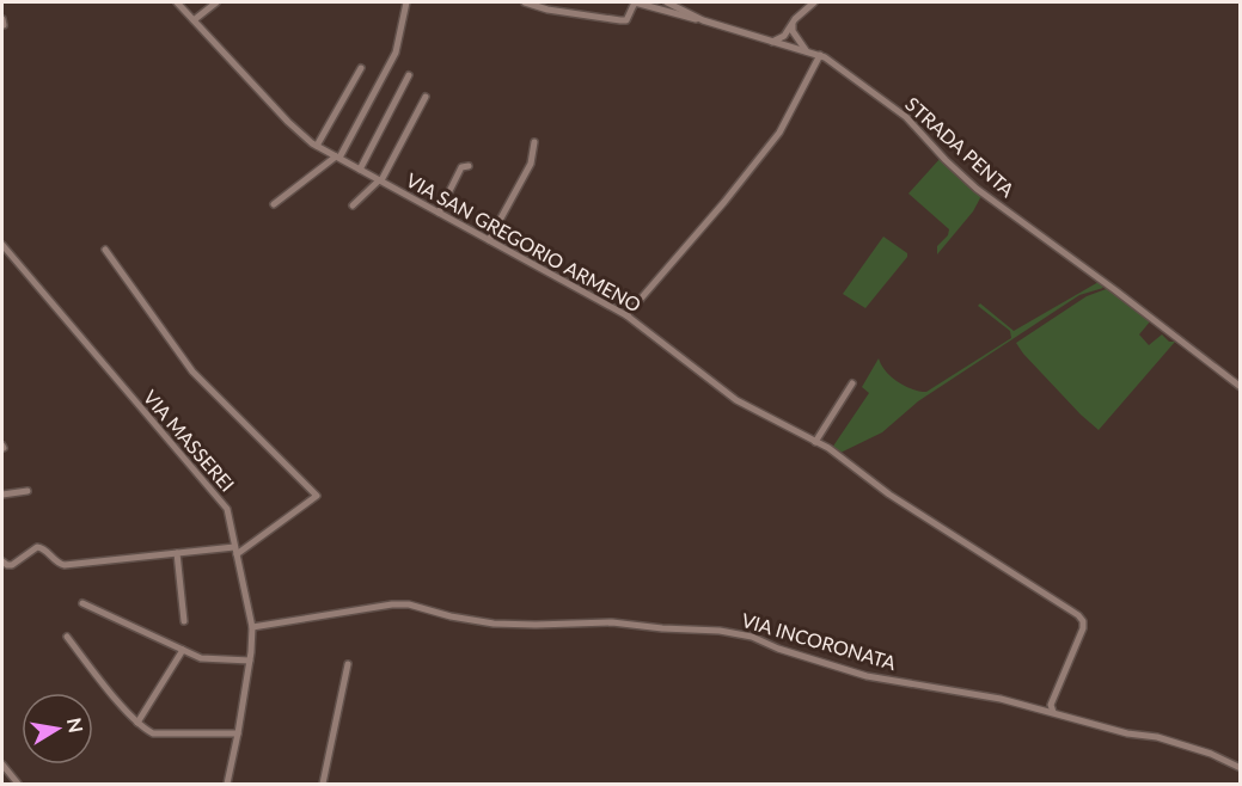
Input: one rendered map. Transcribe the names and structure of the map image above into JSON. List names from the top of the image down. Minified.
{"streets":{"street":["STRADA PENTA","VIA SAN GREGORIO ARMENO","VIA MASSEREI","VIA INCORONATA"]},"crossings":[["VIA SAN GREGORIO ARMENO","VIA INCORONATA"],["VIA MASSEREI","VIA INCORONATA"]],"north":"right"}
